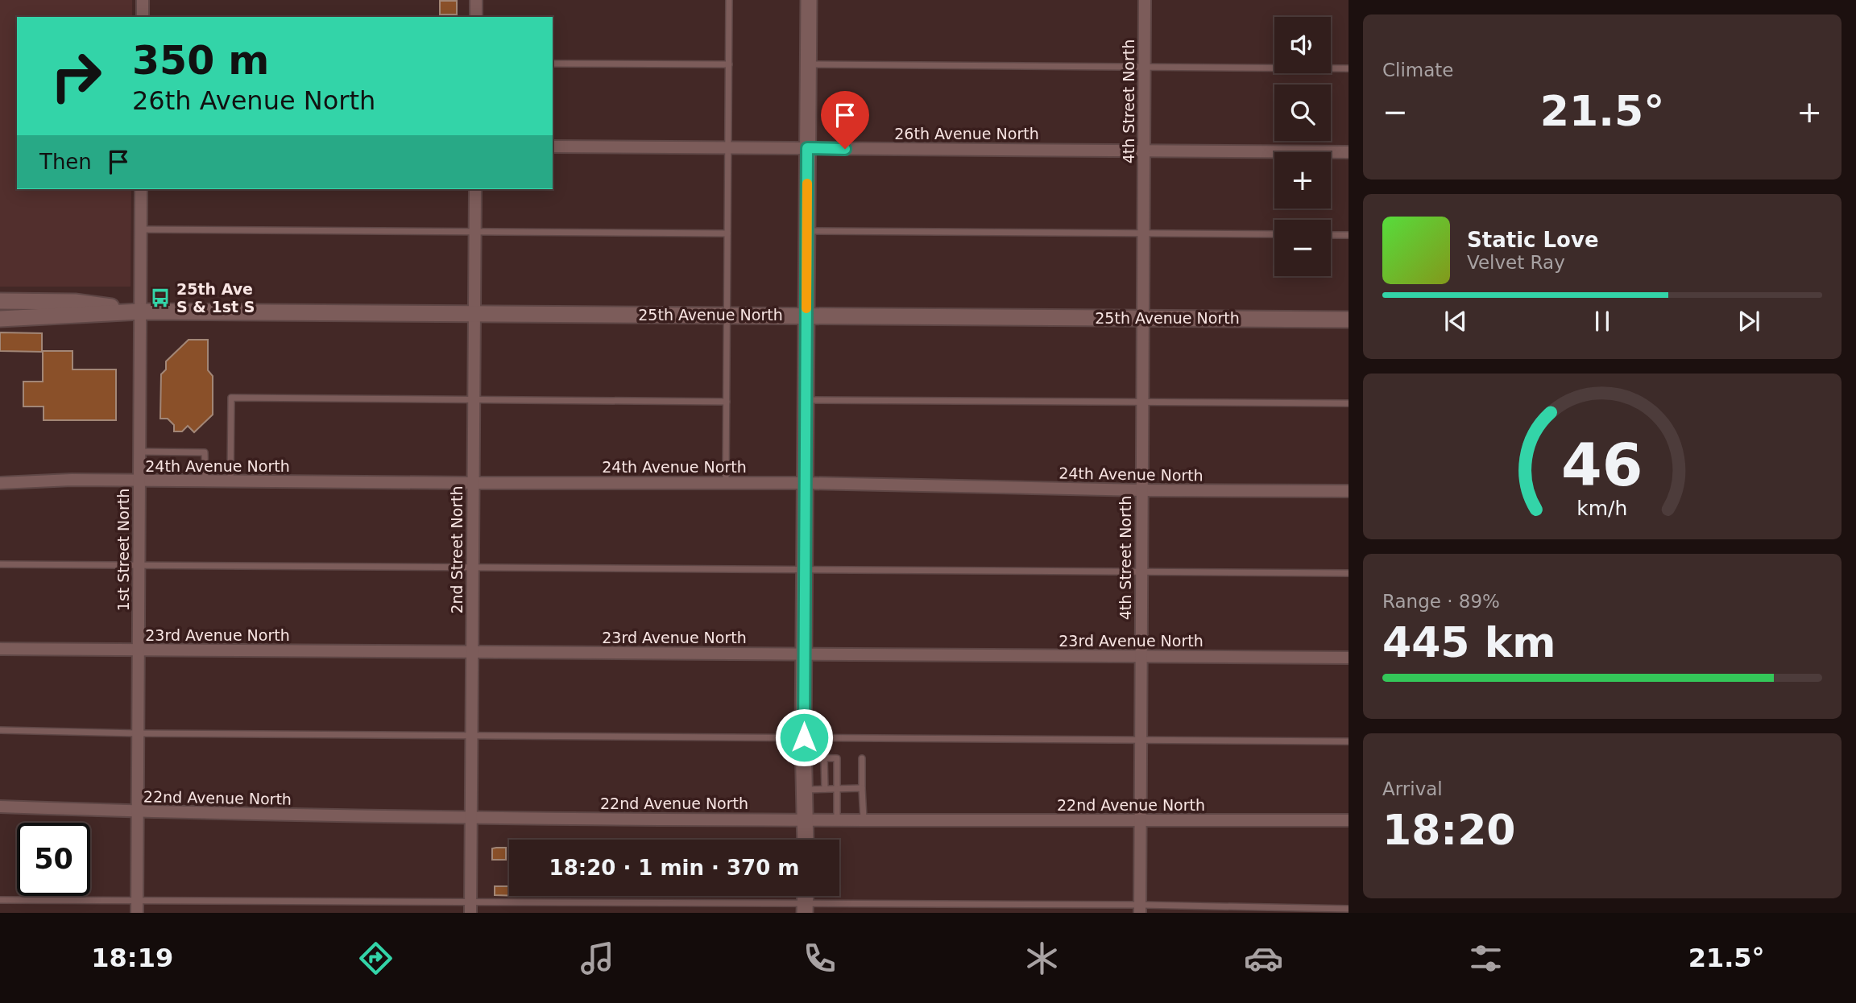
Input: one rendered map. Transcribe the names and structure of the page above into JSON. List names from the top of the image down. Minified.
{"streets":{"street":["4th Street North","26th Avenue North","25th Avenue North","24th Avenue North","1st Street North","2nd Street North","23rd Avenue North","22nd Avenue North"]},"crossings":[["4th Street North","26th Avenue North"],["4th Street North","25th Avenue North"],["4th Street North","24th Avenue North"],["4th Street North","23rd Avenue North"],["4th Street North","22nd Avenue North"],["25th Avenue North","1st Street North"],["25th Avenue North","2nd Street North"],["24th Avenue North","1st Street North"],["24th Avenue North","2nd Street North"],["1st Street North","23rd Avenue North"],["1st Street North","22nd Avenue North"],["2nd Street North","23rd Avenue North"],["2nd Street North","22nd Avenue North"]],"places":{"bus stop":["25th Ave S & 1st S"]},"page":{"tile":["Climate",["Range · 89%","445 km"],["Arrival","18:20"]],"map_buttons":["+","−"],"turn":["350 m","26th Avenue North"],"heat":["−","21.5°","+"],"then":"Then","song":["Static Love","Velvet Ray"],"limit":"50","trip":"18:20 · 1 min · 370 m","tabs":["18:19","21.5°"],"gauge":["46","km/h"]}}
